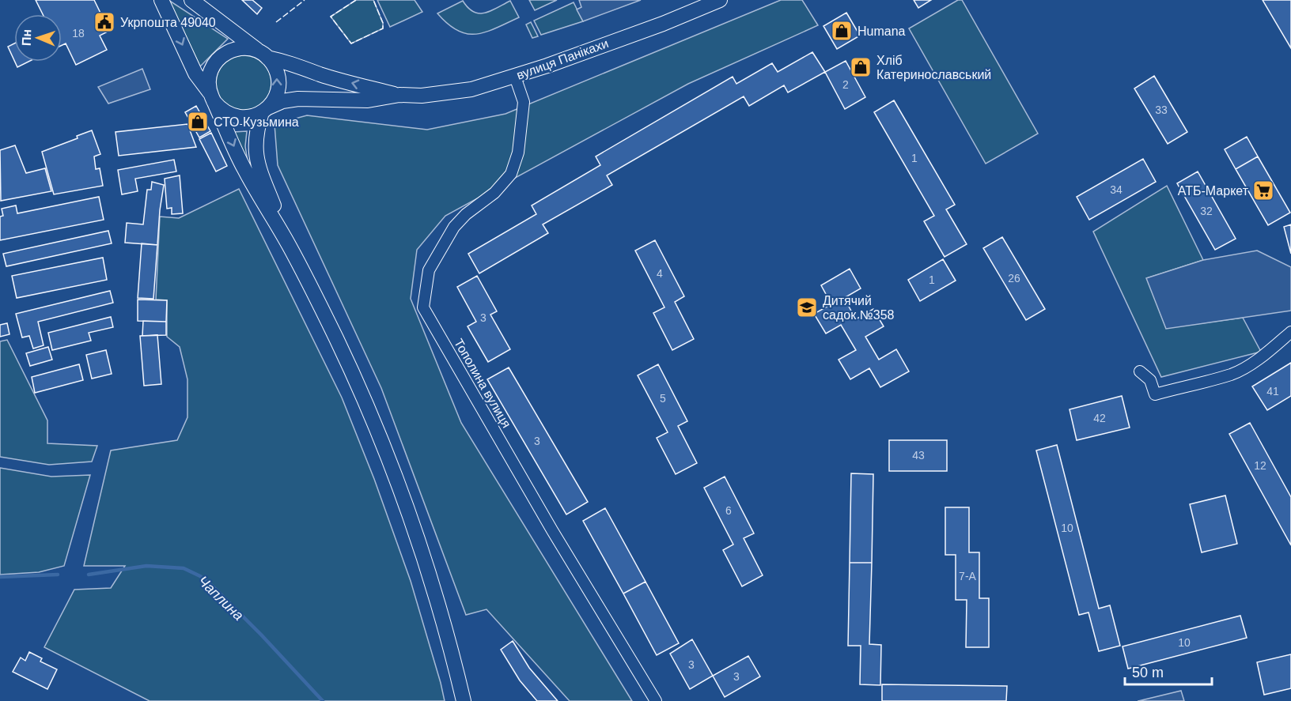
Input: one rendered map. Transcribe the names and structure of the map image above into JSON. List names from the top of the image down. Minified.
{"streets":{"main road":["вулиця Панікахи"],"street":["Тополина вулиця"]},"crossings":[["вулиця Панікахи","Тополина вулиця"]],"water":["Чаплина"],"places":{"public building":["Укрпошта 49040"],"shop":["Humana","Хліб Катеринославський","СТО Кузьмина"],"supermarket":["АТБ-Маркет"],"school or university":["Дитячий садок №358"]},"house_numbers":["18","2","33","1","34","32","4","26","1","3","41","5","42","3","43","12","6","10","7-А","10","3","3"],"scale_bar":"50 m","north":"left"}
